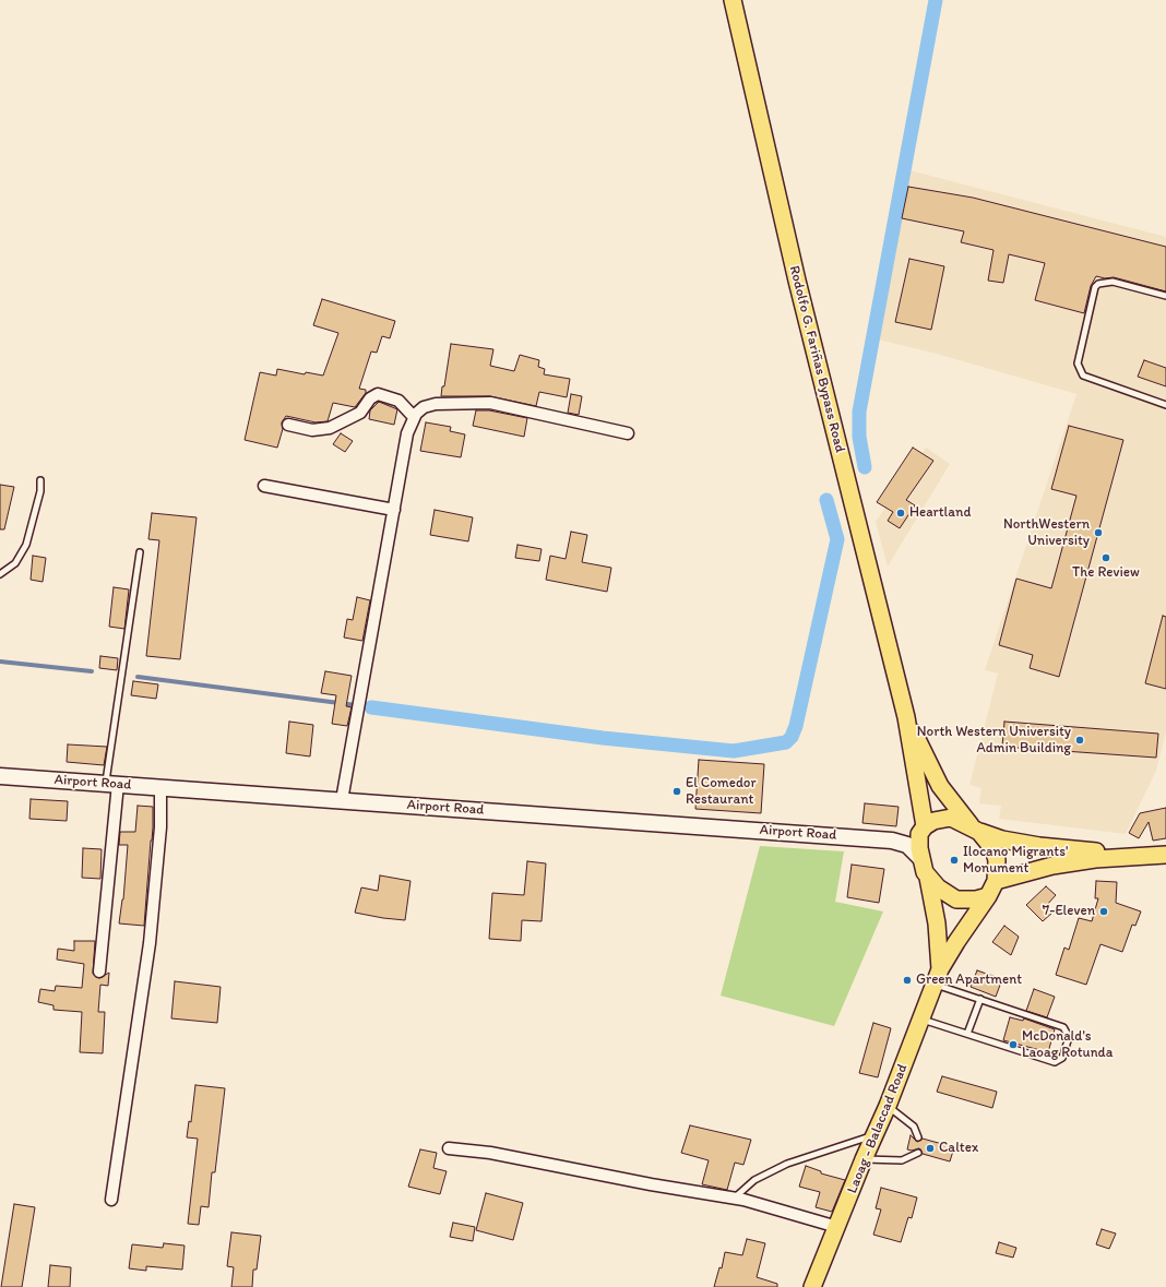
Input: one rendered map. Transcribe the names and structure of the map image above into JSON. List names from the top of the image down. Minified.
{"streets":{"main road":["Rodolfo G. Fariñas Bypass Road","Airport Road","Laoag - Balaccad Road"]},"crossings":[["Rodolfo G. Fariñas Bypass Road","Laoag - Balaccad Road"]],"places":["Heartland","NorthWestern University","The Review","North Western University Admin Building","El Comedor Restaurant","Ilocano Migrants' Monument","7-Eleven","Green Apartment","McDonald's Laoag Rotunda","Caltex"]}
